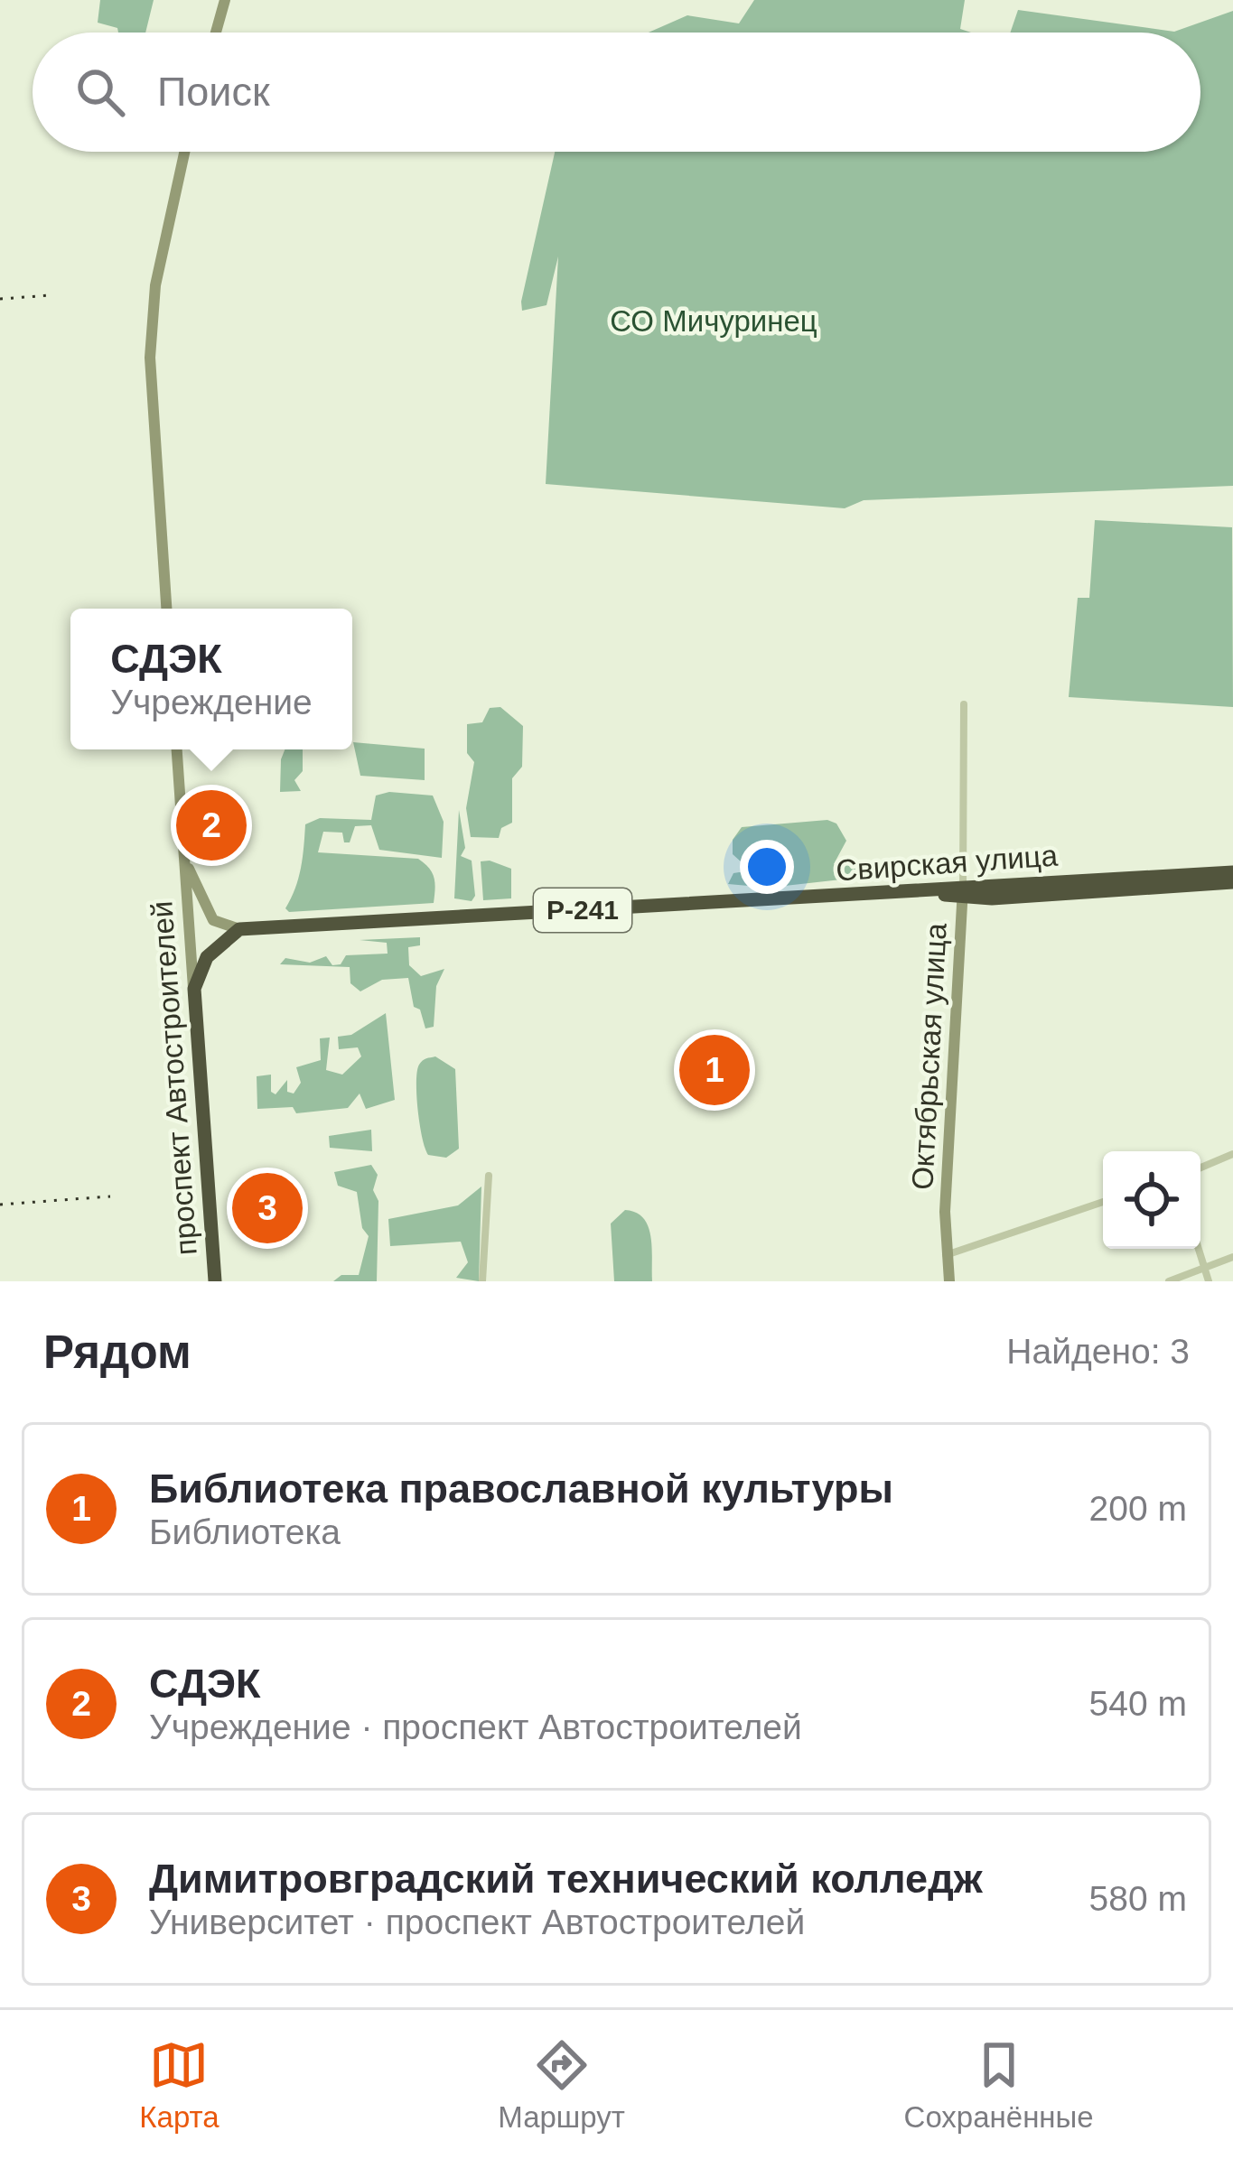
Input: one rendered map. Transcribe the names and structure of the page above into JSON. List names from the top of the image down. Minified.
{"streets":{"highway":["Свирская улица","Р-241","проспект Автостроителей"],"main road":["Октябрьская улица"]},"crossings":[["Свирская улица","Октябрьская улица"]],"parks":["СО Мичуринец"],"page":{"search":"Поиск","popup":["СДЭК","Учреждение"],"pins":["2","1","3"],"heading":["Рядом","Найдено: 3"],"list":[{"mark":"1","name":"Библиотека православной культуры","note":"Библиотека","value":"200 m"},{"mark":"2","name":"СДЭК","note":"Учреждение · проспект Автостроителей","value":"540 m"},{"mark":"3","name":"Димитровградский технический колледж","note":"Университет · проспект Автостроителей","value":"580 m"}],"nav":["Карта","Маршрут","Сохранённые"]}}
